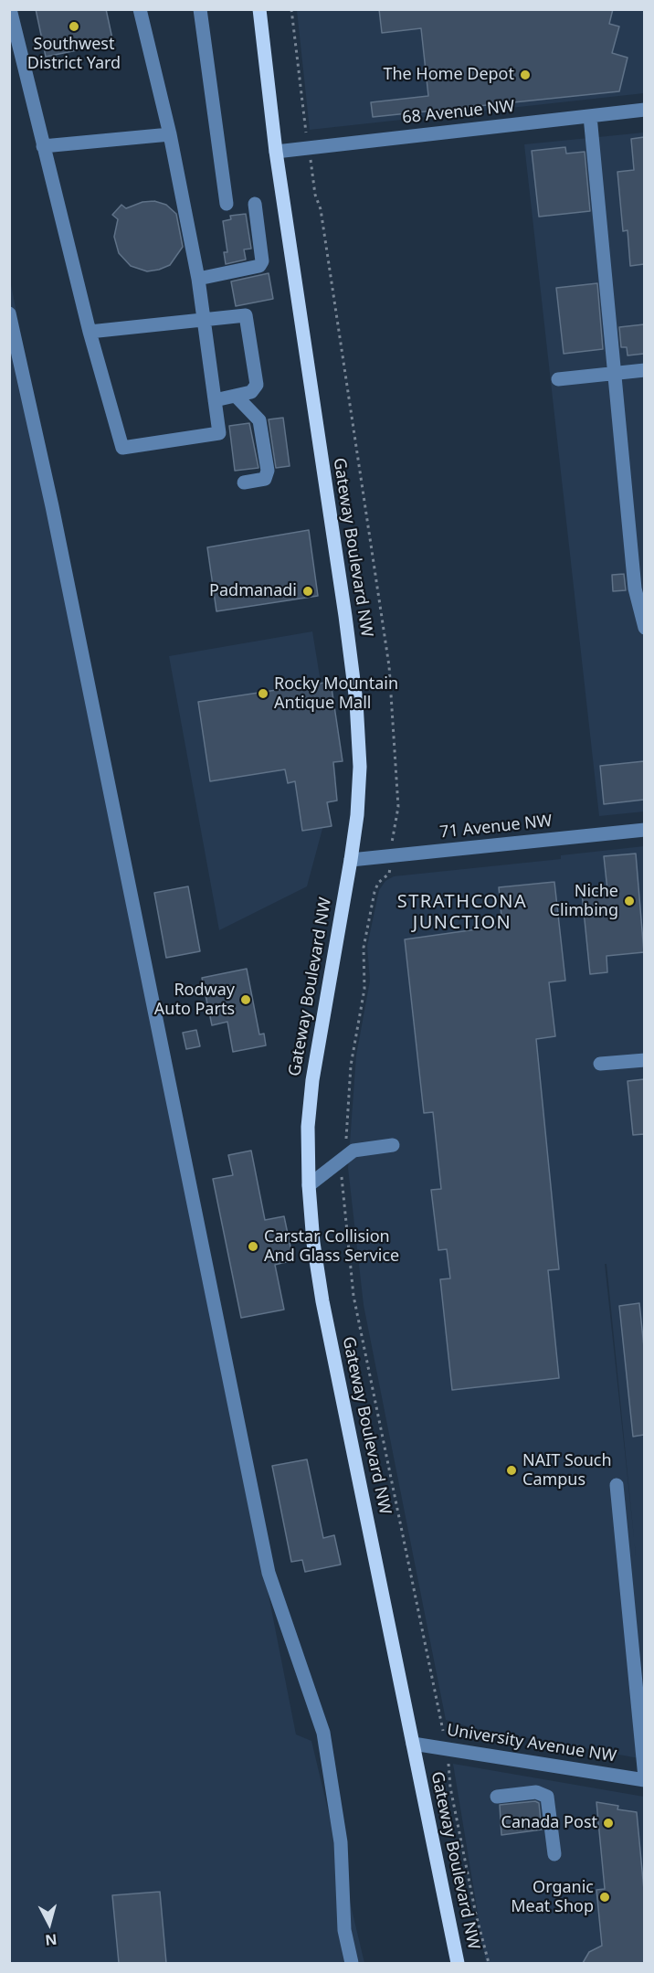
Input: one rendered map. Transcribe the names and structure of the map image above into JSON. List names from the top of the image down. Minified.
{"streets":{"main road":["Gateway Boulevard NW"],"street":["68 Avenue NW","71 Avenue NW","University Avenue NW"]},"crossings":[["68 Avenue NW","Gateway Boulevard NW"],["Gateway Boulevard NW","71 Avenue NW"],["Gateway Boulevard NW","University Avenue NW"]],"districts":["STRATHCONA JUNCTION"],"places":["Southwest District Yard","The Home Depot","Padmanadi","Rocky Mountain Antique Mall","Niche Climbing","Rodway Auto Parts","Carstar Collision And Glass Service","NAIT Souch Campus","Canada Post","Organic Meat Shop"],"north":"bottom"}
